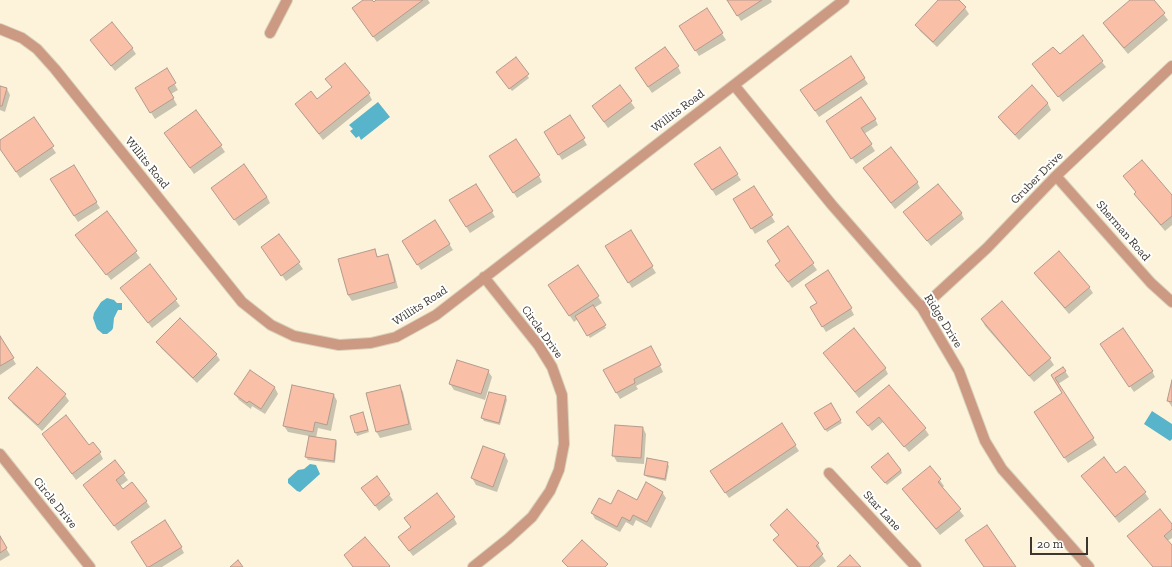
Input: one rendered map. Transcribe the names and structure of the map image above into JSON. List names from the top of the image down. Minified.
{"streets":{"street":["Willits Road","Gruber Drive","Sherman Road","Ridge Drive","Circle Drive","Star Lane"]},"crossings":[["Willits Road","Ridge Drive"],["Willits Road","Circle Drive"],["Gruber Drive","Sherman Road"],["Gruber Drive","Ridge Drive"]],"scale_bar":"20 m"}
